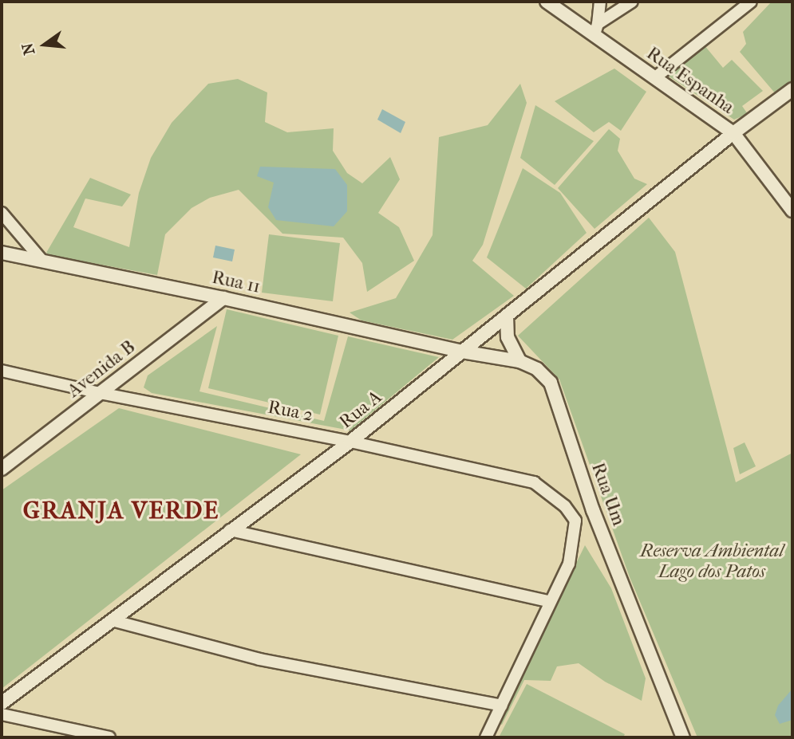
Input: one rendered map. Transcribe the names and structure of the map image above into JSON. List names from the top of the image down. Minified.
{"streets":{"street":["Rua Espanha","Rua 11","Avenida B","Rua A","Rua 2","Rua Um"]},"crossings":[["Rua Espanha","Rua A"],["Rua 11","Avenida B"],["Rua 11","Rua A"],["Rua 11","Rua Um"],["Avenida B","Rua 2"],["Rua A","Rua 2"],["Rua A","Rua Um"]],"districts":["GRANJA VERDE"],"parks":["Reserva Ambiental Lago dos Patos"],"north":"left"}
